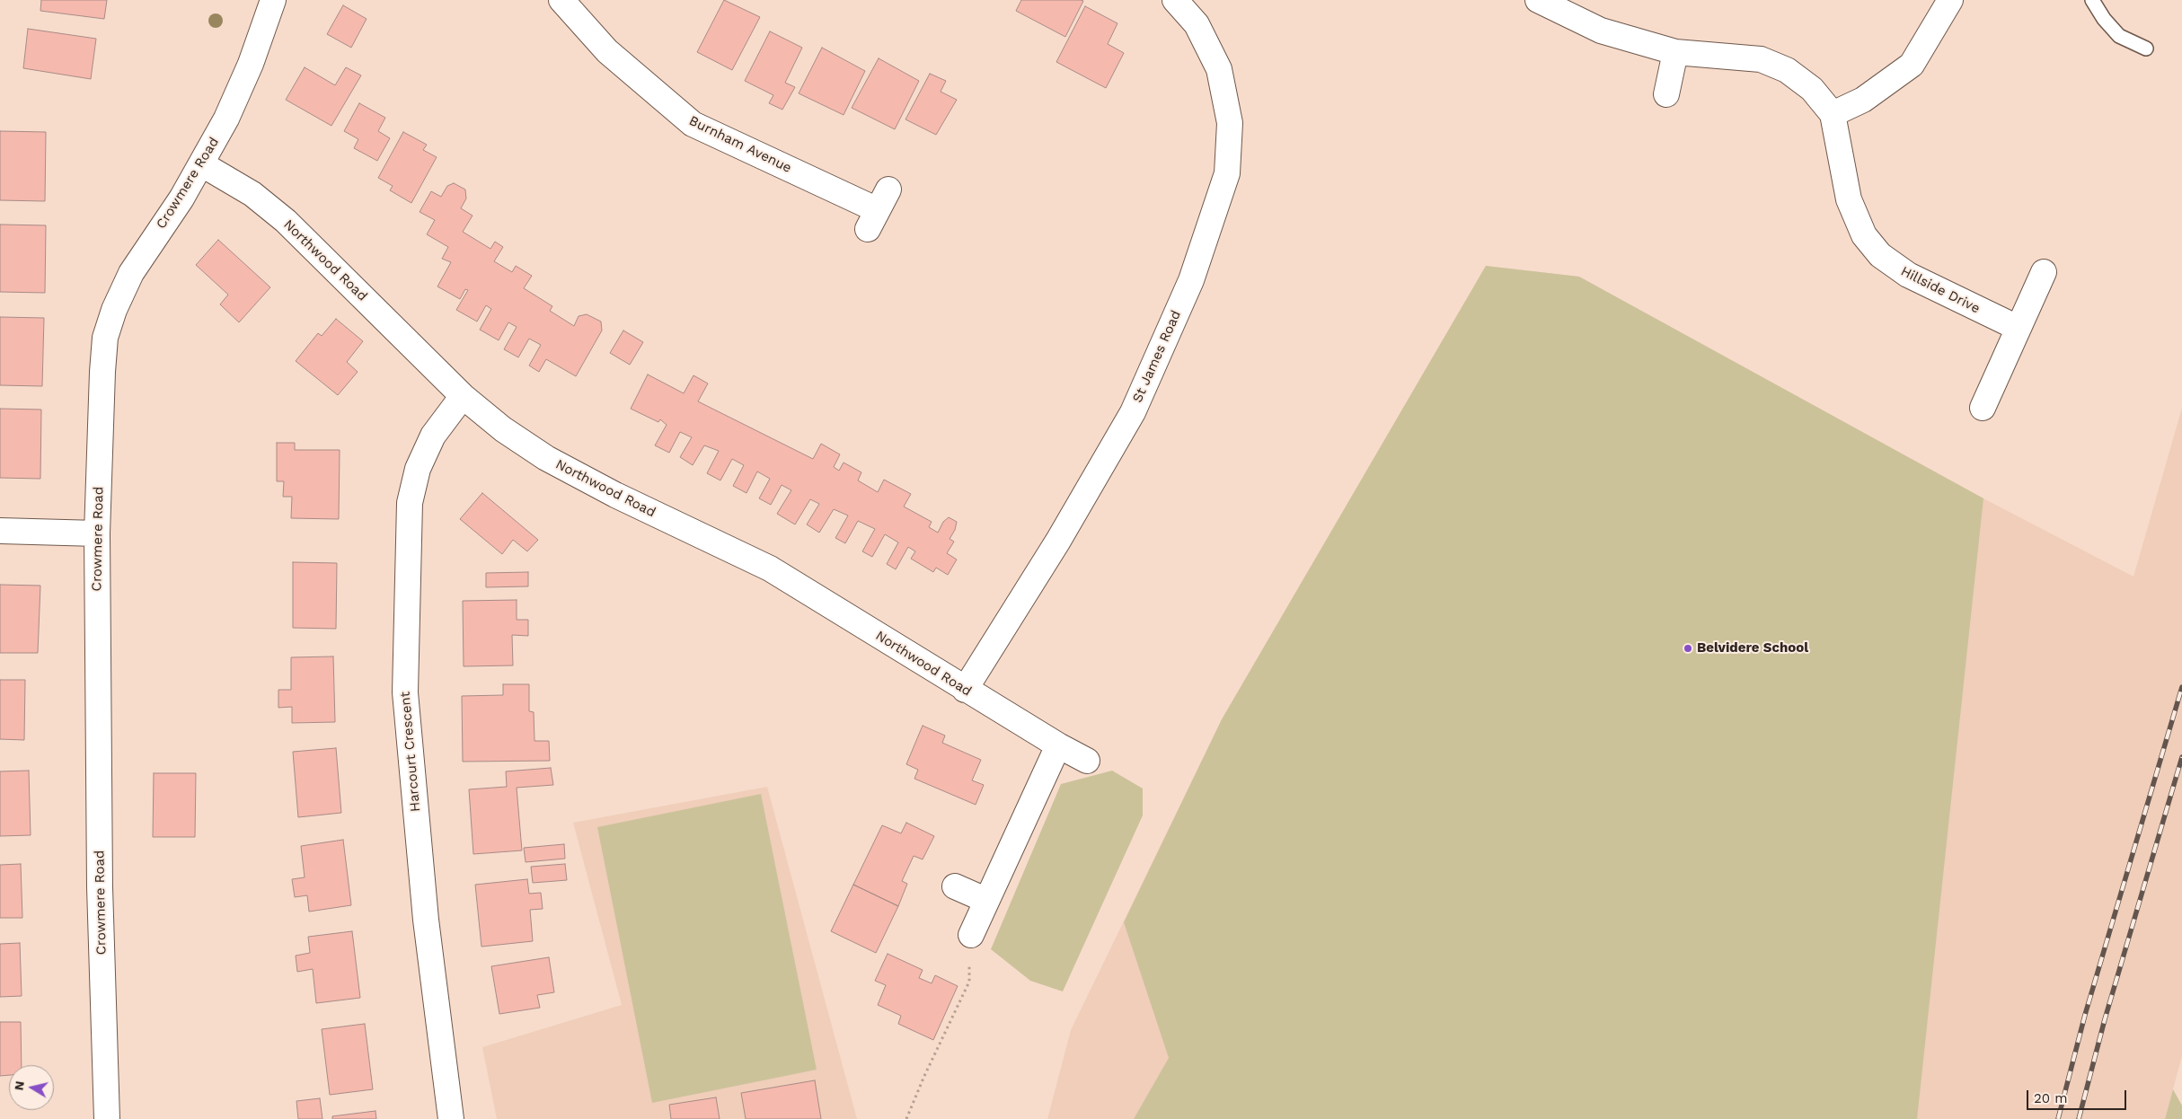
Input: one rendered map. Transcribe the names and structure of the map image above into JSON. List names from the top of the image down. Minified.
{"streets":{"street":["Burnham Avenue","Crowmere Road","Northwood Road","Hillside Drive","St James Road","Harcourt Crescent"]},"crossings":[["Crowmere Road","Northwood Road"],["Northwood Road","St James Road"],["Northwood Road","Harcourt Crescent"]],"places":["Belvidere School"],"scale_bar":"20 m","north":"left"}
